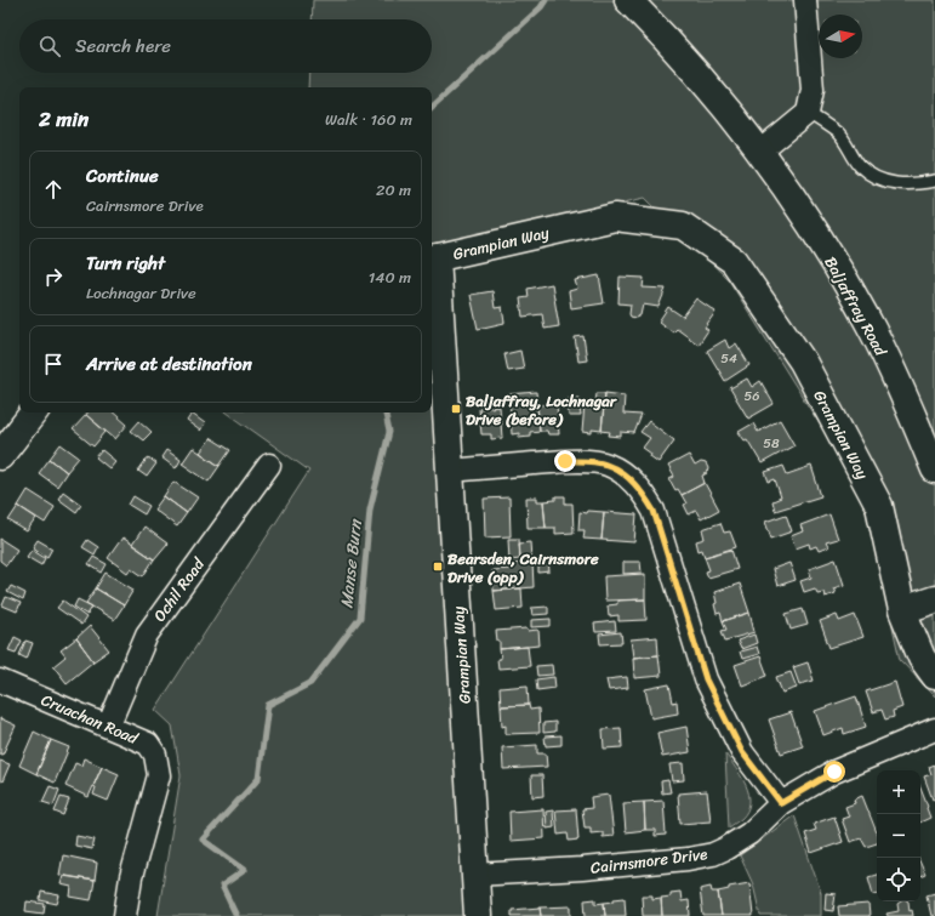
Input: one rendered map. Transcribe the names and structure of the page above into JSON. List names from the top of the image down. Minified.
{"streets":{"street":["Grampian Way","Baljaffray Road","Ochil Road","Cruachan Road","Cairnsmore Drive"]},"crossings":[["Grampian Way","Cairnsmore Drive"],["Ochil Road","Cruachan Road"]],"water":["Manse Burn"],"places":{"transit":["Baljaffray, Lochnagar Drive (before)","Bearsden, Cairnsmore Drive (opp)"]},"house_numbers":["54","56","58"],"north":"right","page":{"search":"Search here","heading":["2 min","Walk · 160 m"],"list":[["Continue","Cairnsmore Drive","20 m"],["Turn right","Lochnagar Drive","140 m"],"Arrive at destination"],"map_buttons":["+","−"]}}
